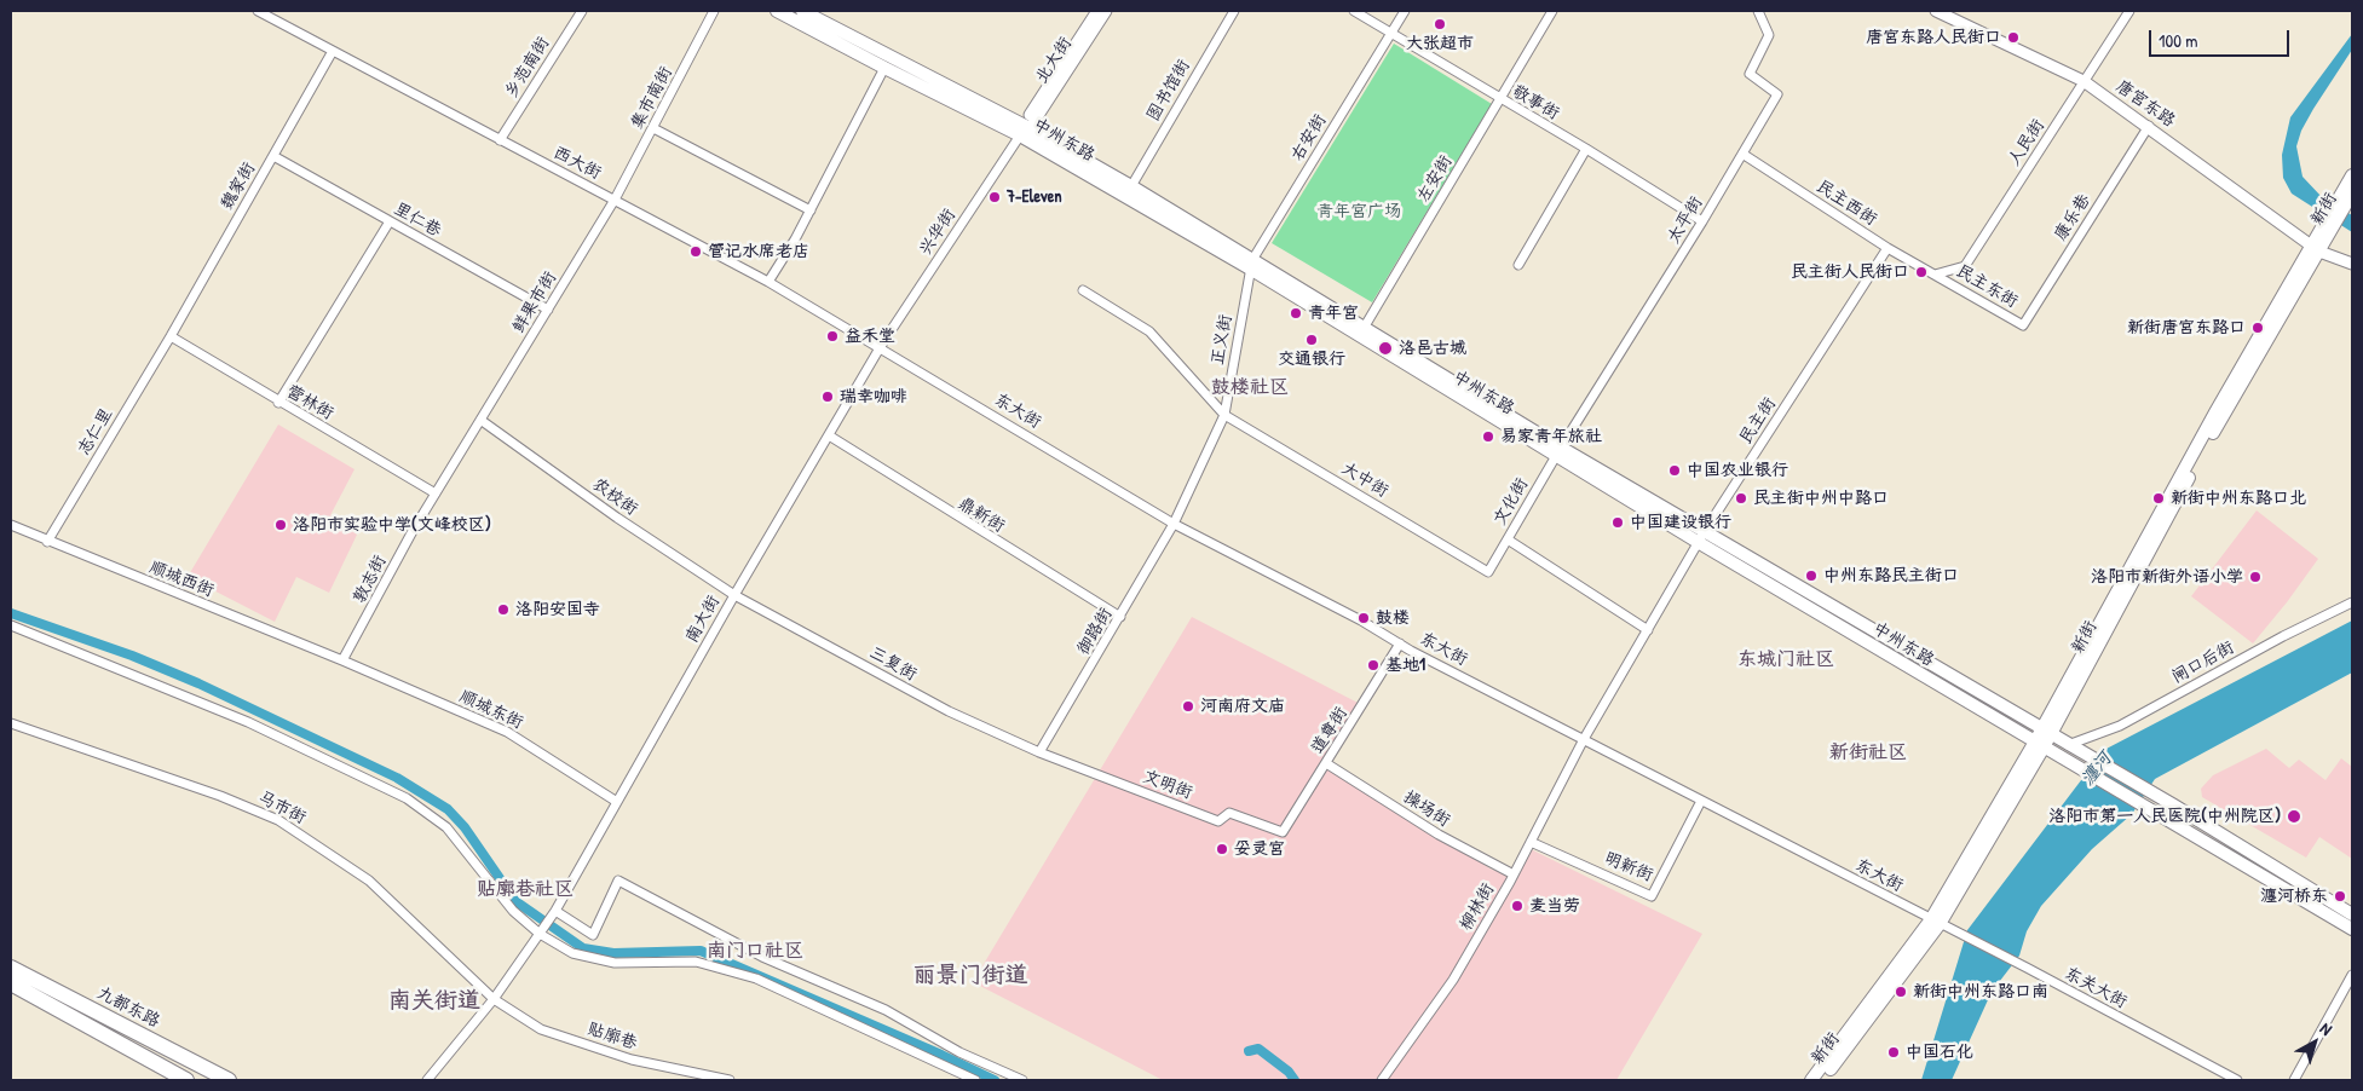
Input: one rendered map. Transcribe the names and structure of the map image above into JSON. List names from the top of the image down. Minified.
{"streets":{"highway":["九都东路"],"main road":["中州东路","新街"],"street":["北大街","乡范南街","图书馆街","集市南街","敬事街","唐宫东路","右安街","人民街","西大街","左安街","魏家街","民主西街","康乐巷","里仁巷","太平街","兴华街","民主东街","鲜果市街","正义街","营林街","东大街","民主街","志仁里","大中街","农校街","文化街","鼎新街","顺城西街","敦志街","南大街","御路街","闸口后街","三复街","顺城东街","道尊街","文明街","马市街","操场街","明新街","柳林街","东关大街","贴廓巷"]},"crossings":[["北大街","中州东路"],["北大街","兴华街"],["乡范南街","西大街"],["图书馆街","中州东路"],["集市南街","西大街"],["集市南街","鲜果市街"],["敬事街","右安街"],["敬事街","左安街"],["敬事街","太平街"],["唐宫东路","人民街"],["唐宫东路","新街"],["唐宫东路","康乐巷"],["右安街","中州东路"],["右安街","正义街"],["中州东路","左安街"],["中州东路","新街"],["中州东路","太平街"],["中州东路","兴华街"],["中州东路","正义街"],["中州东路","民主街"],["中州东路","文化街"],["中州东路","闸口后街"],["人民街","民主西街"],["人民街","民主东街"],["西大街","魏家街"],["西大街","兴华街"],["西大街","鲜果市街"],["西大街","东大街"],["西大街","南大街"],["魏家街","里仁巷"],["魏家街","营林街"],["魏家街","志仁里"],["民主西街","太平街"],["民主西街","民主东街"],["民主西街","民主街"],["新街","东大街"],["新街","东关大街"],["康乐巷","民主东街"],["里仁巷","鲜果市街"],["太平街","文化街"],["兴华街","东大街"],["兴华街","南大街"],["鲜果市街","农校街"],["鲜果市街","敦志街"],["正义街","东大街"],["正义街","大中街"],["正义街","御路街"],["营林街","志仁里"],["营林街","敦志街"],["东大街","民主街"],["东大街","南大街"],["东大街","御路街"],["东大街","道尊街"],["东大街","明新街"],["东大街","柳林街"],["东大街","东关大街"],["民主街","柳林街"],["志仁里","顺城西街"],["大中街","文化街"],["农校街","敦志街"],["农校街","南大街"],["农校街","三复街"],["鼎新街","南大街"],["鼎新街","御路街"],["顺城西街","敦志街"],["顺城西街","顺城东街"],["敦志街","顺城东街"],["南大街","三复街"],["南大街","顺城东街"],["南大街","马市街"],["南大街","贴廓巷"],["御路街","三复街"],["御路街","文明街"],["三复街","文明街"],["道尊街","文明街"],["道尊街","操场街"],["马市街","贴廓巷"],["操场街","柳林街"],["明新街","柳林街"]],"districts":["鼓楼社区","东城门社区","新街社区","贴廓巷社区","南门口社区","丽景门街道","南关街道"],"water":["瀍河"],"parks":["青年宫广场"],"places":["大张超市","唐宫东路人民街口","7-Eleven","管记水席老店","民主街人民街口","青年宫","新街唐宫东路口","益禾堂","交通银行","洛邑古城","瑞幸咖啡","易家青年旅社","中国农业银行","民主街中州中路口","新街中州东路口北","中国建设银行","洛阳市实验中学(文峰校区)","中州东路民主街口","洛阳市新街外语小学","洛阳安国寺","鼓楼","基地1","河南府文庙","洛阳市第一人民医院(中州院区)","妥灵宫","瀍河桥东","麦当劳","新街中州东路口南","中国石化"],"scale_bar":"100 m","north":"top right"}
